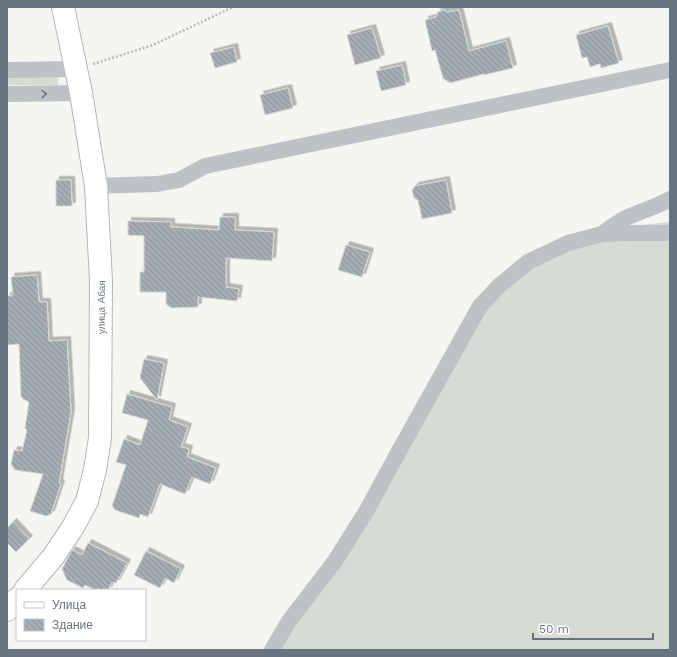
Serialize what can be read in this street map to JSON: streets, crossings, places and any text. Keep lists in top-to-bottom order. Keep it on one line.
{"streets":{"main road":["улица Абая"]},"legend":["Улица","Здание"],"scale_bar":"50 m"}
